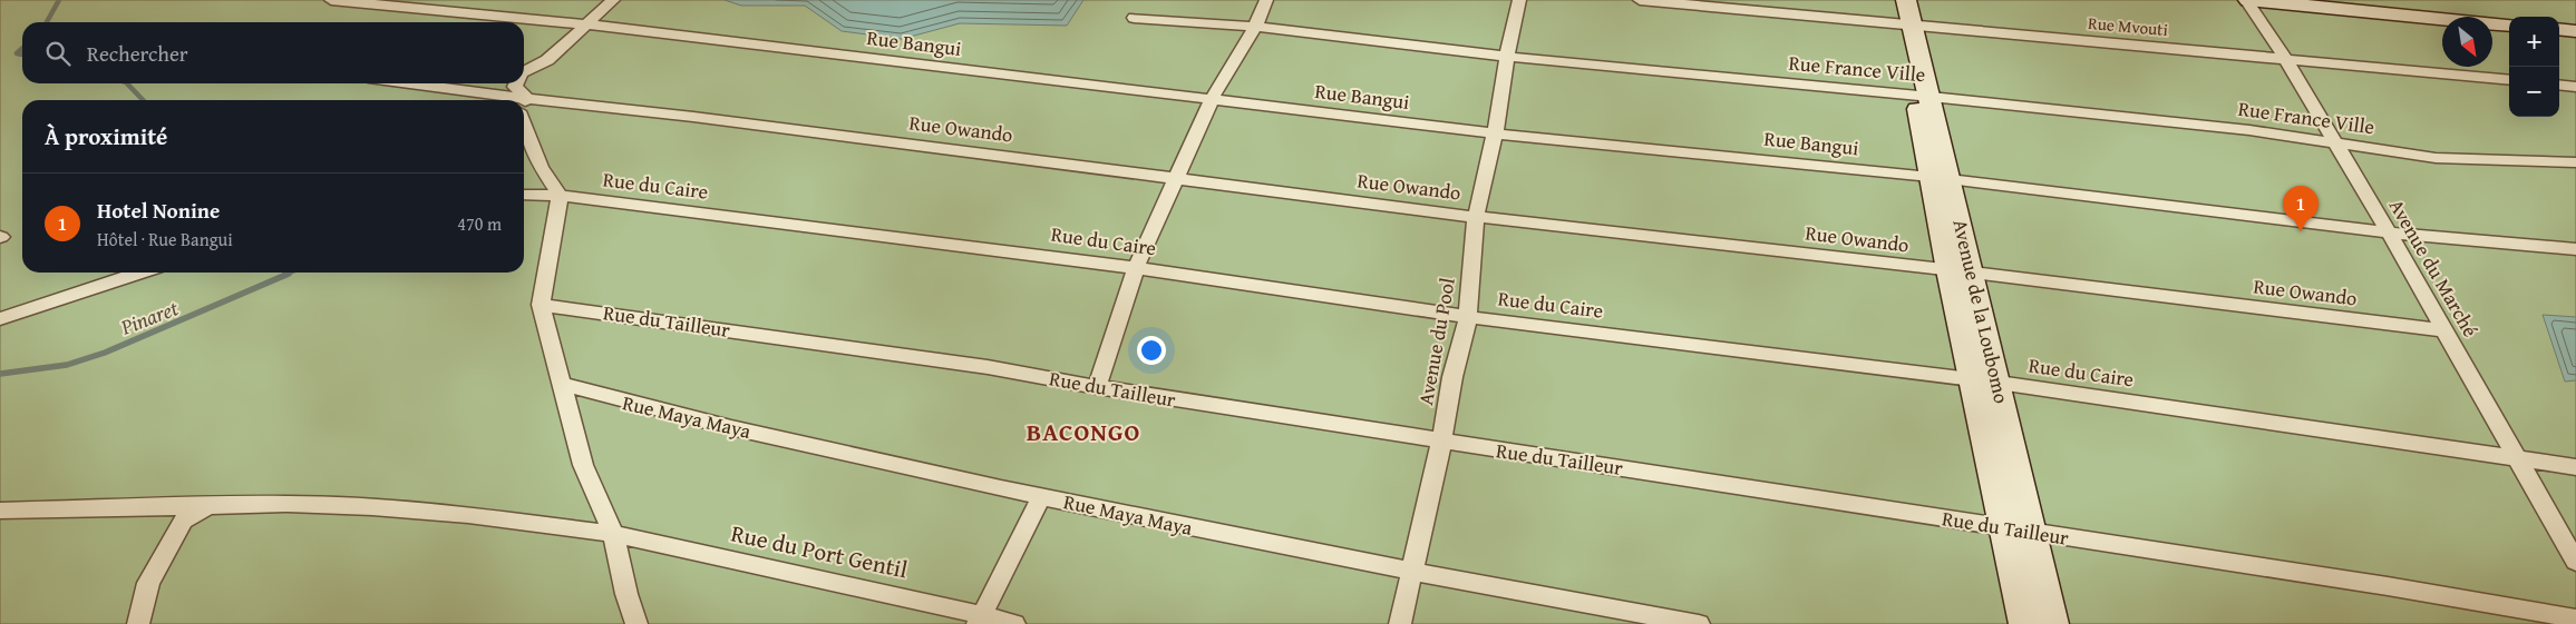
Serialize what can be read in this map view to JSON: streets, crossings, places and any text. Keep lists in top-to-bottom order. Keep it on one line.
{"streets":{"street":["Rue Mvouti","Rue Bangui","Rue France Ville","Rue Owando","Rue du Caire","Avenue du Marché","Avenue de la Loubomo","Rue du Tailleur","Avenue du Pool","Rue Maya Maya","Rue du Port Gentil"]},"crossings":[["Rue Mvouti","Avenue du Marché"],["Rue Mvouti","Avenue de la Loubomo"],["Rue Bangui","Avenue du Marché"],["Rue Bangui","Avenue de la Loubomo"],["Rue Bangui","Avenue du Pool"],["Rue France Ville","Avenue du Marché"],["Rue France Ville","Avenue de la Loubomo"],["Rue France Ville","Avenue du Pool"],["Rue Owando","Avenue du Marché"],["Rue Owando","Avenue de la Loubomo"],["Rue Owando","Avenue du Pool"],["Rue du Caire","Avenue du Marché"],["Rue du Caire","Avenue de la Loubomo"],["Rue du Caire","Avenue du Pool"],["Avenue de la Loubomo","Rue du Tailleur"],["Rue du Tailleur","Avenue du Pool"],["Avenue du Pool","Rue Maya Maya"]],"districts":["BACONGO"],"water":["Pinaret"],"north":"bottom right","page":{"map_buttons":["+","−"],"search":"Rechercher","heading":"À proximité","list":[{"mark":"1","name":"Hotel Nonine","note":"Hôtel · Rue Bangui","value":"470 m"}],"pins":"1"}}
